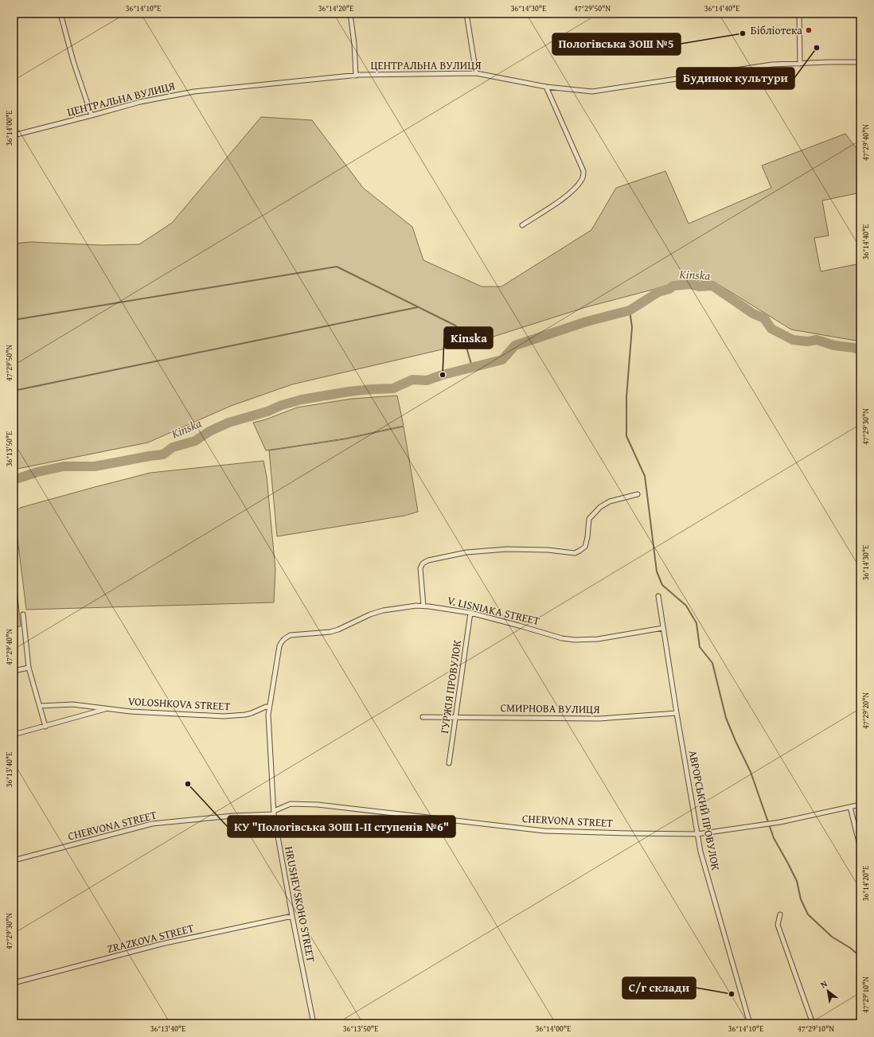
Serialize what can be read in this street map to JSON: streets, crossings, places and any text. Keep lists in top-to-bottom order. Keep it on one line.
{"streets":{"street":["ЦЕНТРАЛЬНА ВУЛИЦЯ","V. LISNIAKA STREET","ГУРЖІЯ ПРОВУЛОК","VOLOSHKOVA STREET","СМИРНОВА ВУЛИЦЯ","АВРОРСЬКИЙ ПРОВУЛОК","CHERVONA STREET","HRUSHEVSKOHO STREET","ZRAZKOVA STREET"]},"crossings":[["V. LISNIAKA STREET","ГУРЖІЯ ПРОВУЛОК"],["V. LISNIAKA STREET","АВРОРСЬКИЙ ПРОВУЛОК"],["V. LISNIAKA STREET","HRUSHEVSKOHO STREET"],["ГУРЖІЯ ПРОВУЛОК","СМИРНОВА ВУЛИЦЯ"],["VOLOSHKOVA STREET","HRUSHEVSKOHO STREET"],["СМИРНОВА ВУЛИЦЯ","АВРОРСЬКИЙ ПРОВУЛОК"],["АВРОРСЬКИЙ ПРОВУЛОК","CHERVONA STREET"],["CHERVONA STREET","HRUSHEVSKOHO STREET"],["HRUSHEVSKOHO STREET","ZRAZKOVA STREET"]],"water":["Kinska"],"places":["Бібліотека","Пологівська ЗОШ №5","Будинок культури","Kinska","КУ \"Пологівська ЗОШ І-ІІ ступенів №6\"","С/г склади"],"north":"top left","coordinates":["36°14'10\"E","36°14'20\"E","36°14'30\"E","47°29'50\"N","36°14'40\"E","36°14'00\"E","47°29'40\"N","47°29'30\"N","36°13'50\"E","47°29'20\"N","36°13'40\"E","47°29'10\"N"]}
